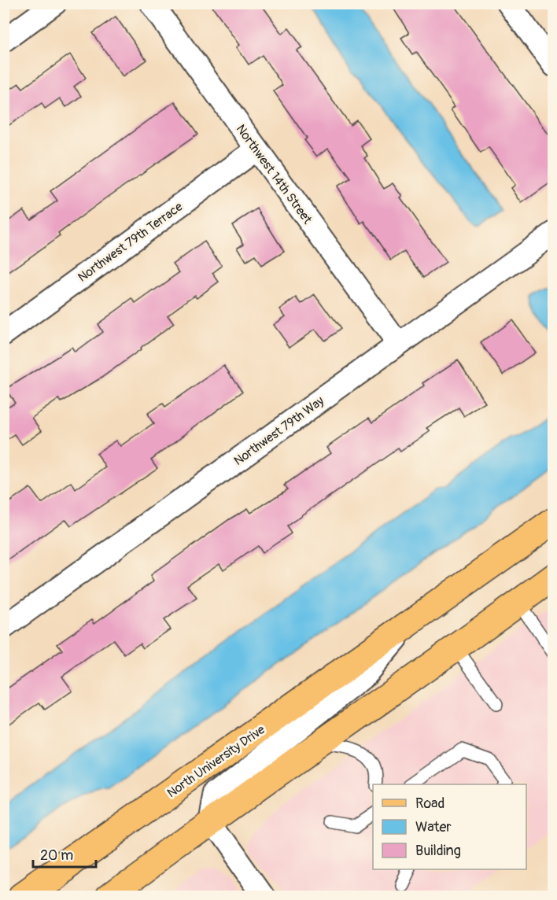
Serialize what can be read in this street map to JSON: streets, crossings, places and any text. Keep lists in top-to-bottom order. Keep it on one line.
{"streets":{"main road":["North University Drive"],"street":["Northwest 14th Street","Northwest 79th Terrace","Northwest 79th Way"]},"crossings":[["Northwest 14th Street","Northwest 79th Terrace"],["Northwest 14th Street","Northwest 79th Way"]],"legend":["Road","Water","Building"],"scale_bar":"20 m"}
